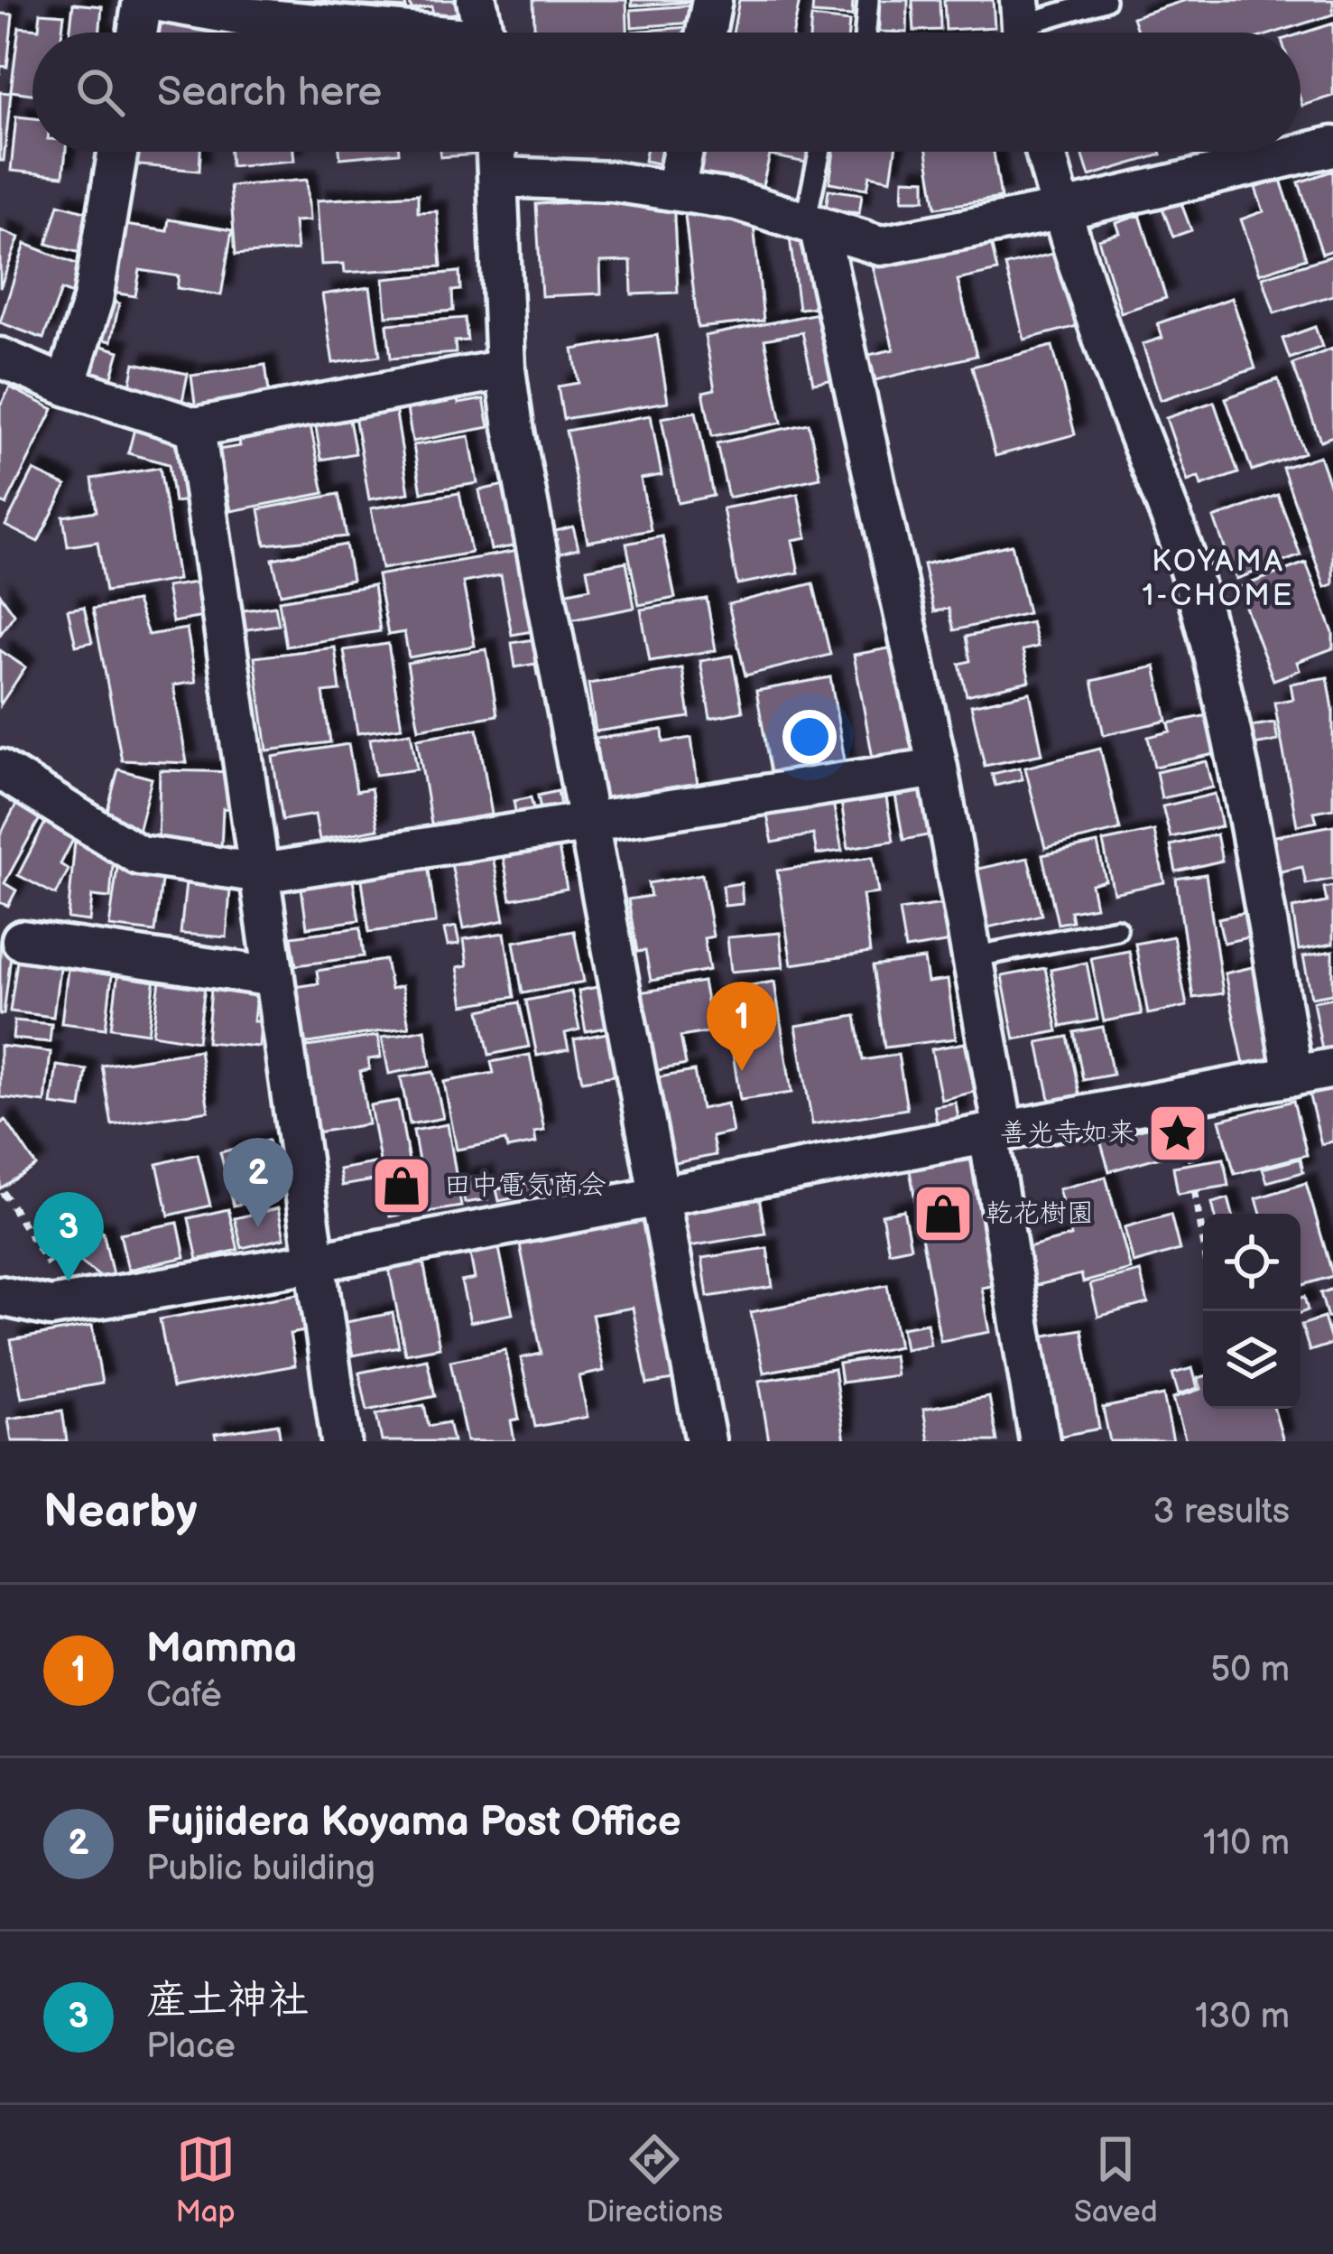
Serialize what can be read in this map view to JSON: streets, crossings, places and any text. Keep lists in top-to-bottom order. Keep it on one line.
{"districts":["KOYAMA 1-CHOME"],"places":{"place":["善光寺如来"],"shop":["田中電気商会","乾花樹園"]},"page":{"search":"Search here","pins":["1","2","3"],"heading":["Nearby","3 results"],"list":[{"mark":"1","name":"Mamma","note":"Café","value":"50 m"},{"mark":"2","name":"Fujiidera Koyama Post Office","note":"Public building","value":"110 m"},{"mark":"3","name":"産土神社","note":"Place","value":"130 m"}],"nav":["Map","Directions","Saved"]}}
